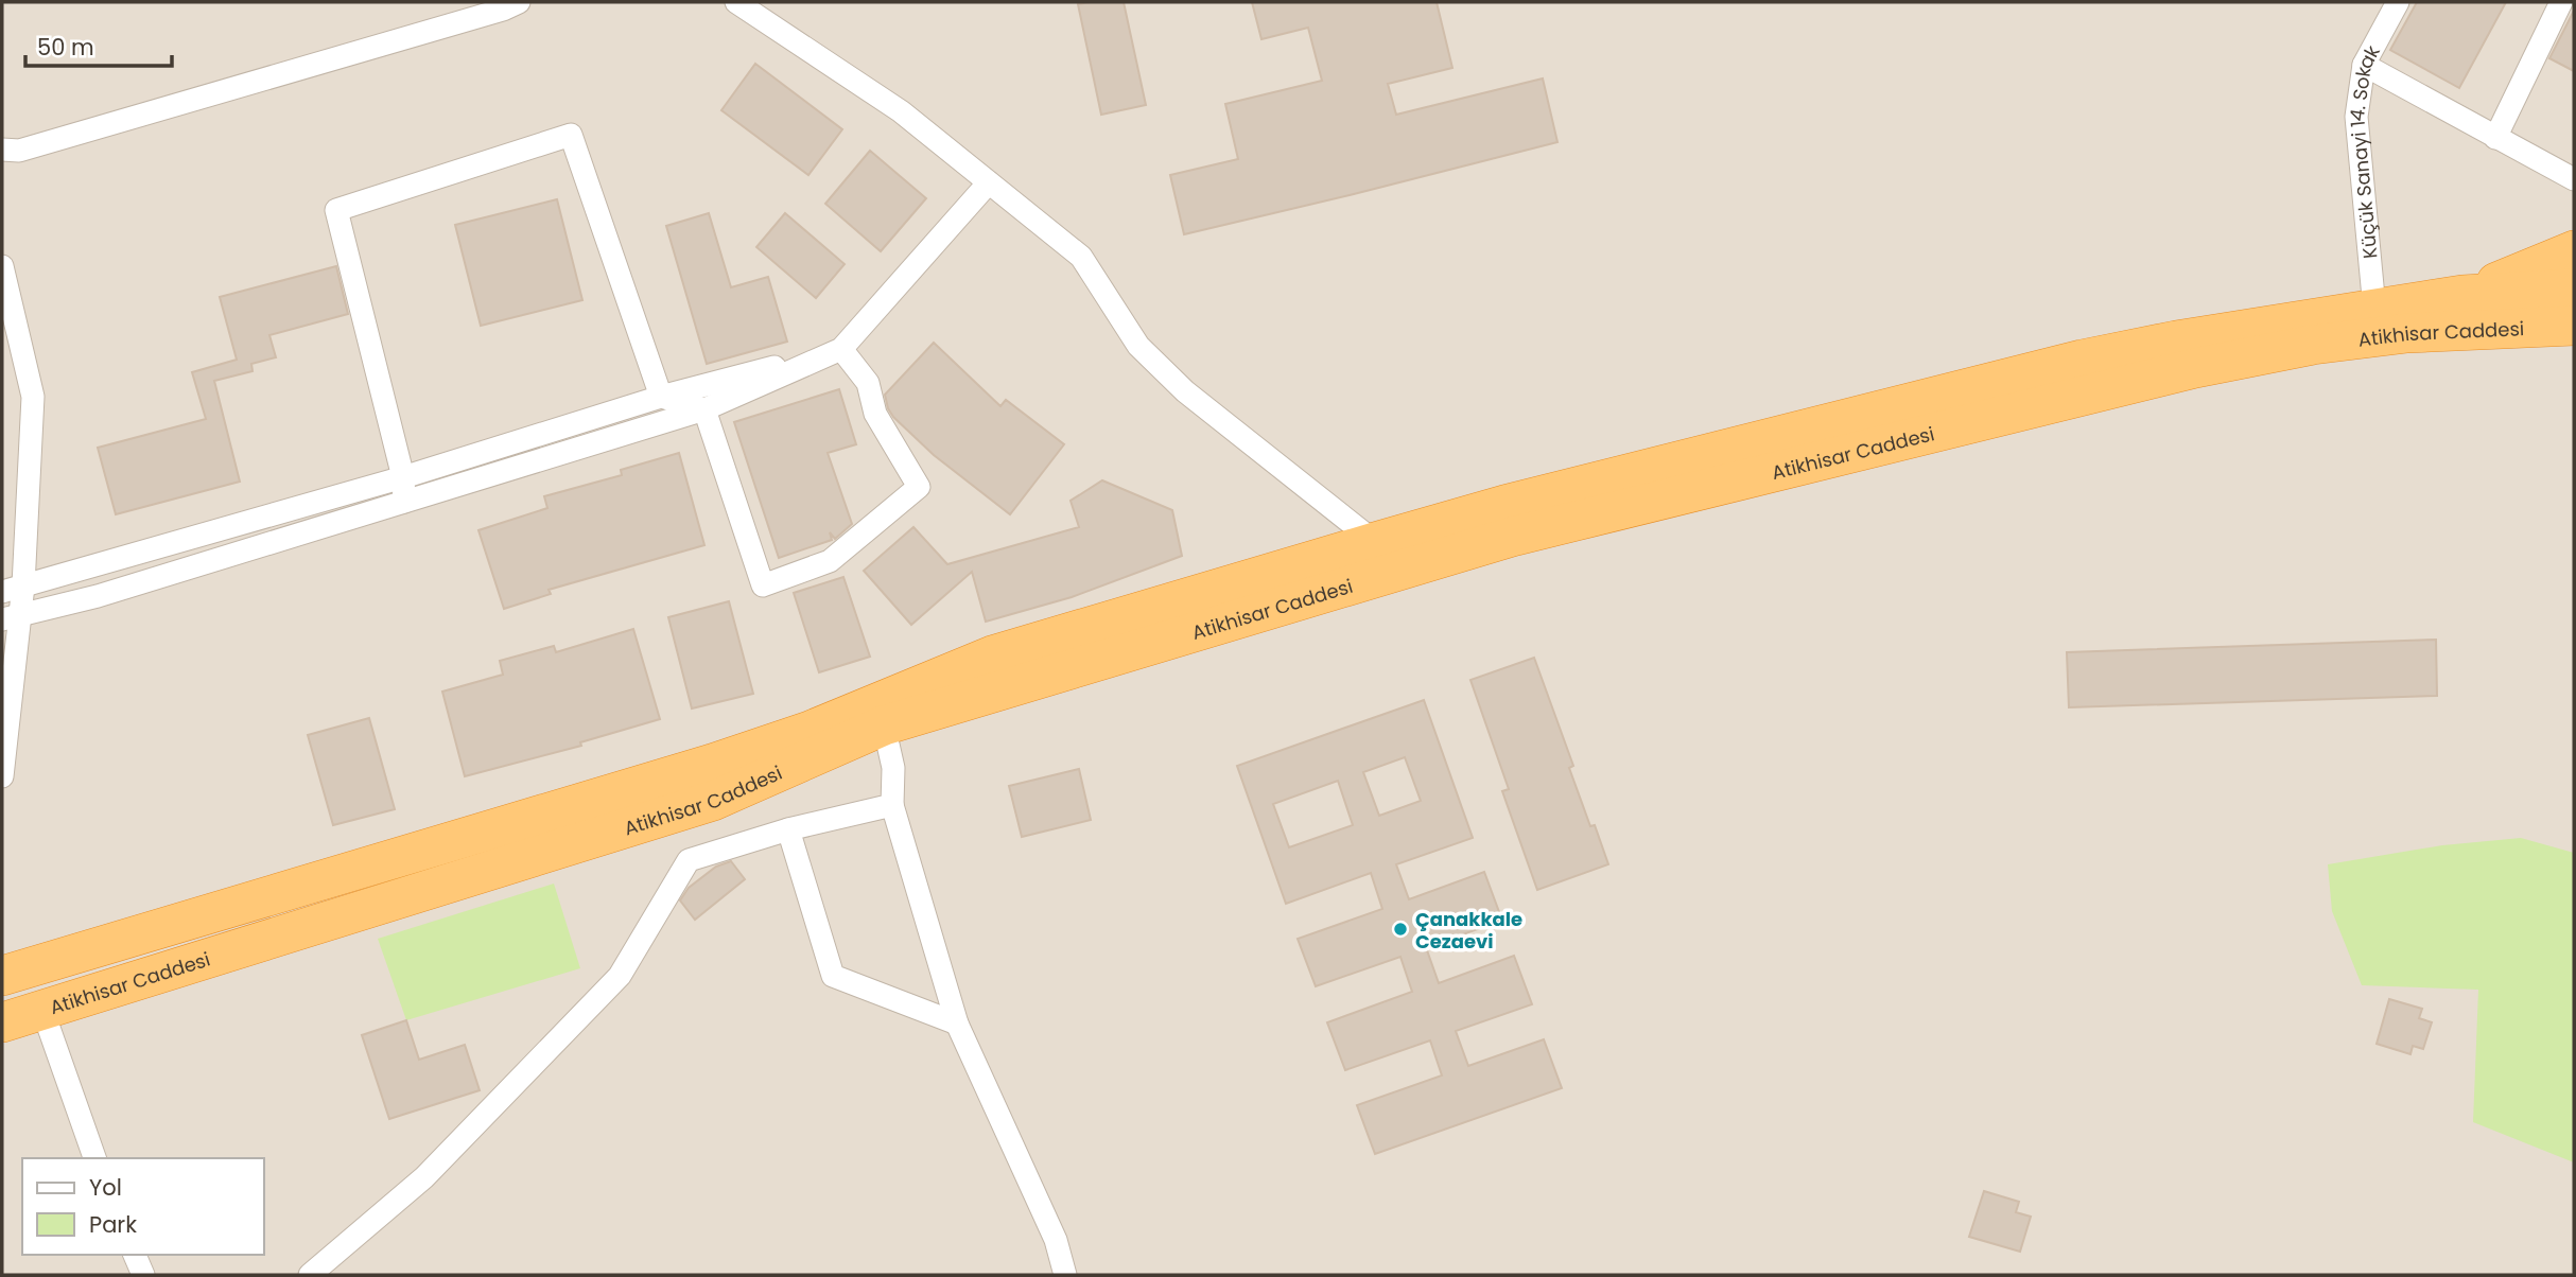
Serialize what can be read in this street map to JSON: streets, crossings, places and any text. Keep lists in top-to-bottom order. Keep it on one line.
{"streets":{"highway":["Atikhisar Caddesi"],"street":["Küçük Sanayi 14. Sokak"]},"crossings":[["Küçük Sanayi 14. Sokak","Atikhisar Caddesi"]],"places":["Çanakkale Cezaevi"],"legend":["Yol","Park"],"scale_bar":"50 m"}
